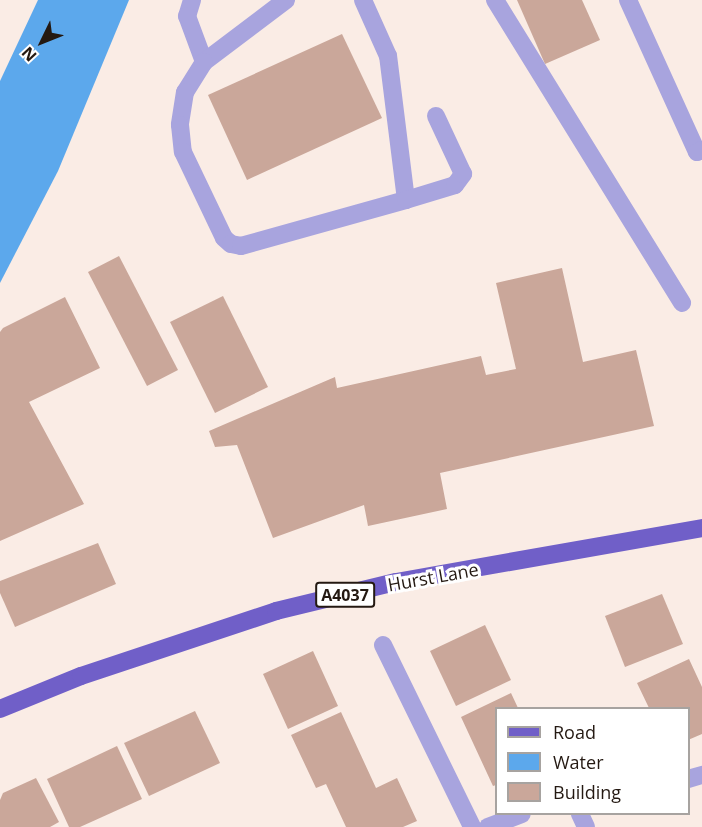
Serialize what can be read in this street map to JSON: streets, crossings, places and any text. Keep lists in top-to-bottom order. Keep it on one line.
{"streets":{"main road":["Hurst Lane","A4037"]},"legend":["Road","Water","Building"],"north":"bottom left"}
